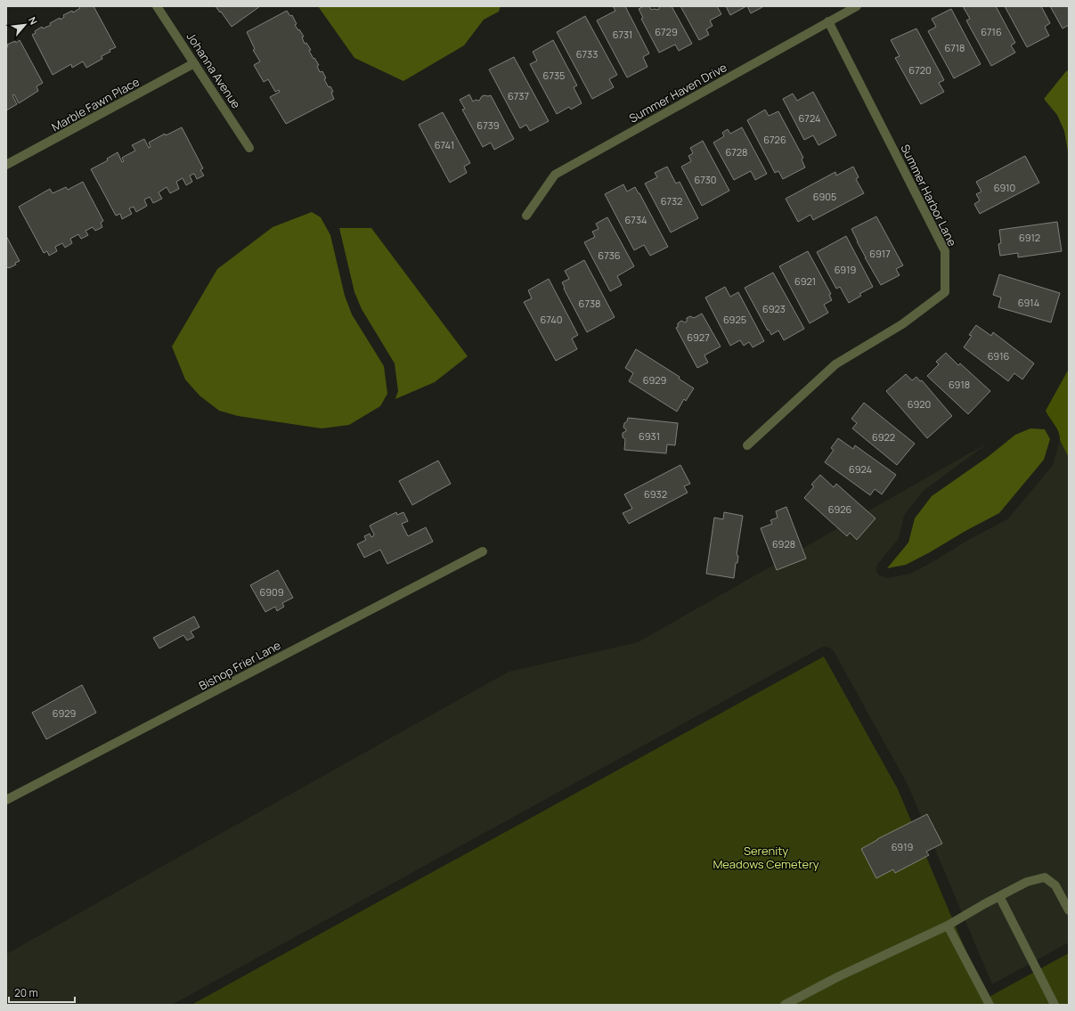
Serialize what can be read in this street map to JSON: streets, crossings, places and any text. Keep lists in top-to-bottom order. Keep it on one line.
{"streets":{"street":["Johanna Avenue","Summer Haven Drive","Marble Fawn Place","Summer Harbor Lane","Bishop Frier Lane"]},"crossings":[["Johanna Avenue","Marble Fawn Place"],["Summer Haven Drive","Summer Harbor Lane"]],"parks":["Serenity Meadows Cemetery"],"house_numbers":["6729","6716","6731","6718","6733","6720","6735","6737","6724","6739","6726","6741","6728","6730","6910","6905","6732","6734","6912","6917","6736","6919","6921","6914","6738","6923","6740","6925","6927","6916","6929","6918","6920","6931","6922","6924","6932","6926","6928","6909","6929","6919"],"scale_bar":"20 m","north":"top right"}
